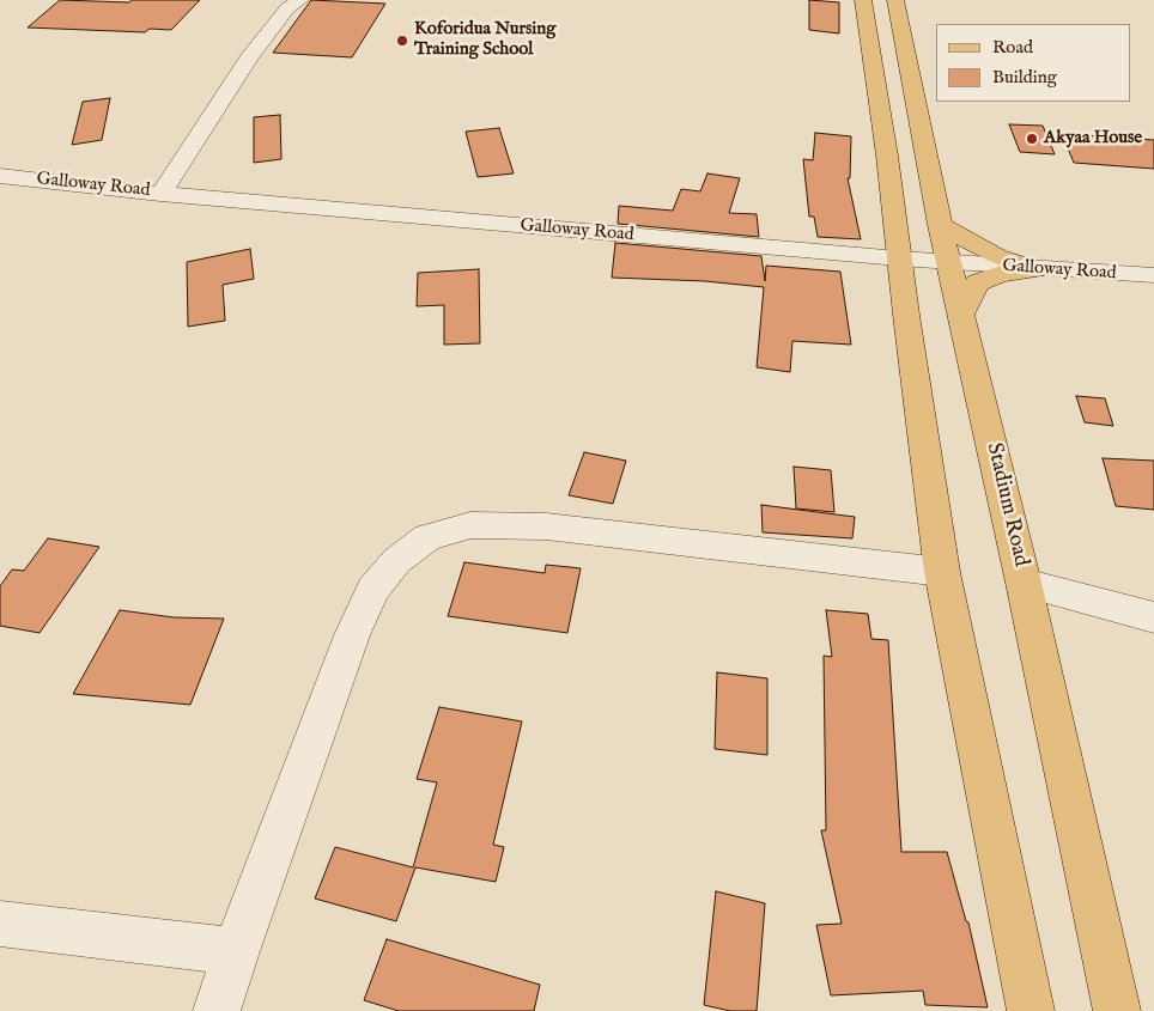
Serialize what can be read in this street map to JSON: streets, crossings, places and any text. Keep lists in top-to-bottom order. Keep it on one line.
{"streets":{"main road":["Stadium Road"],"street":["Galloway Road"]},"crossings":[["Galloway Road","Stadium Road"]],"places":["Koforidua Nursing Training School","Akyaa House"],"legend":["Road","Building"]}
